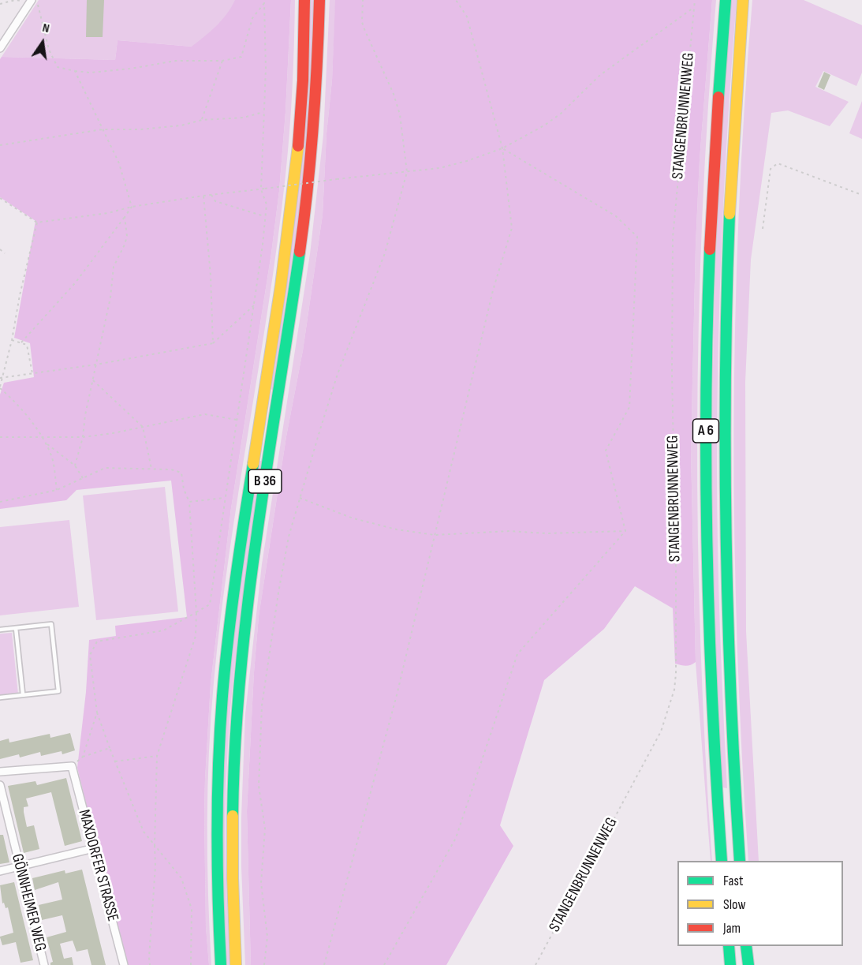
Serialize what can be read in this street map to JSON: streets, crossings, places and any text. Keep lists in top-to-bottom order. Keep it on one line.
{"streets":{"highway":["A 6","B 36"],"street":["MAXDORFER STRASSE","GÖNNHEIMER WEG"],"path":["STANGENBRUNNENWEG"]},"legend":["Fast","Slow","Jam"],"north":"top"}
